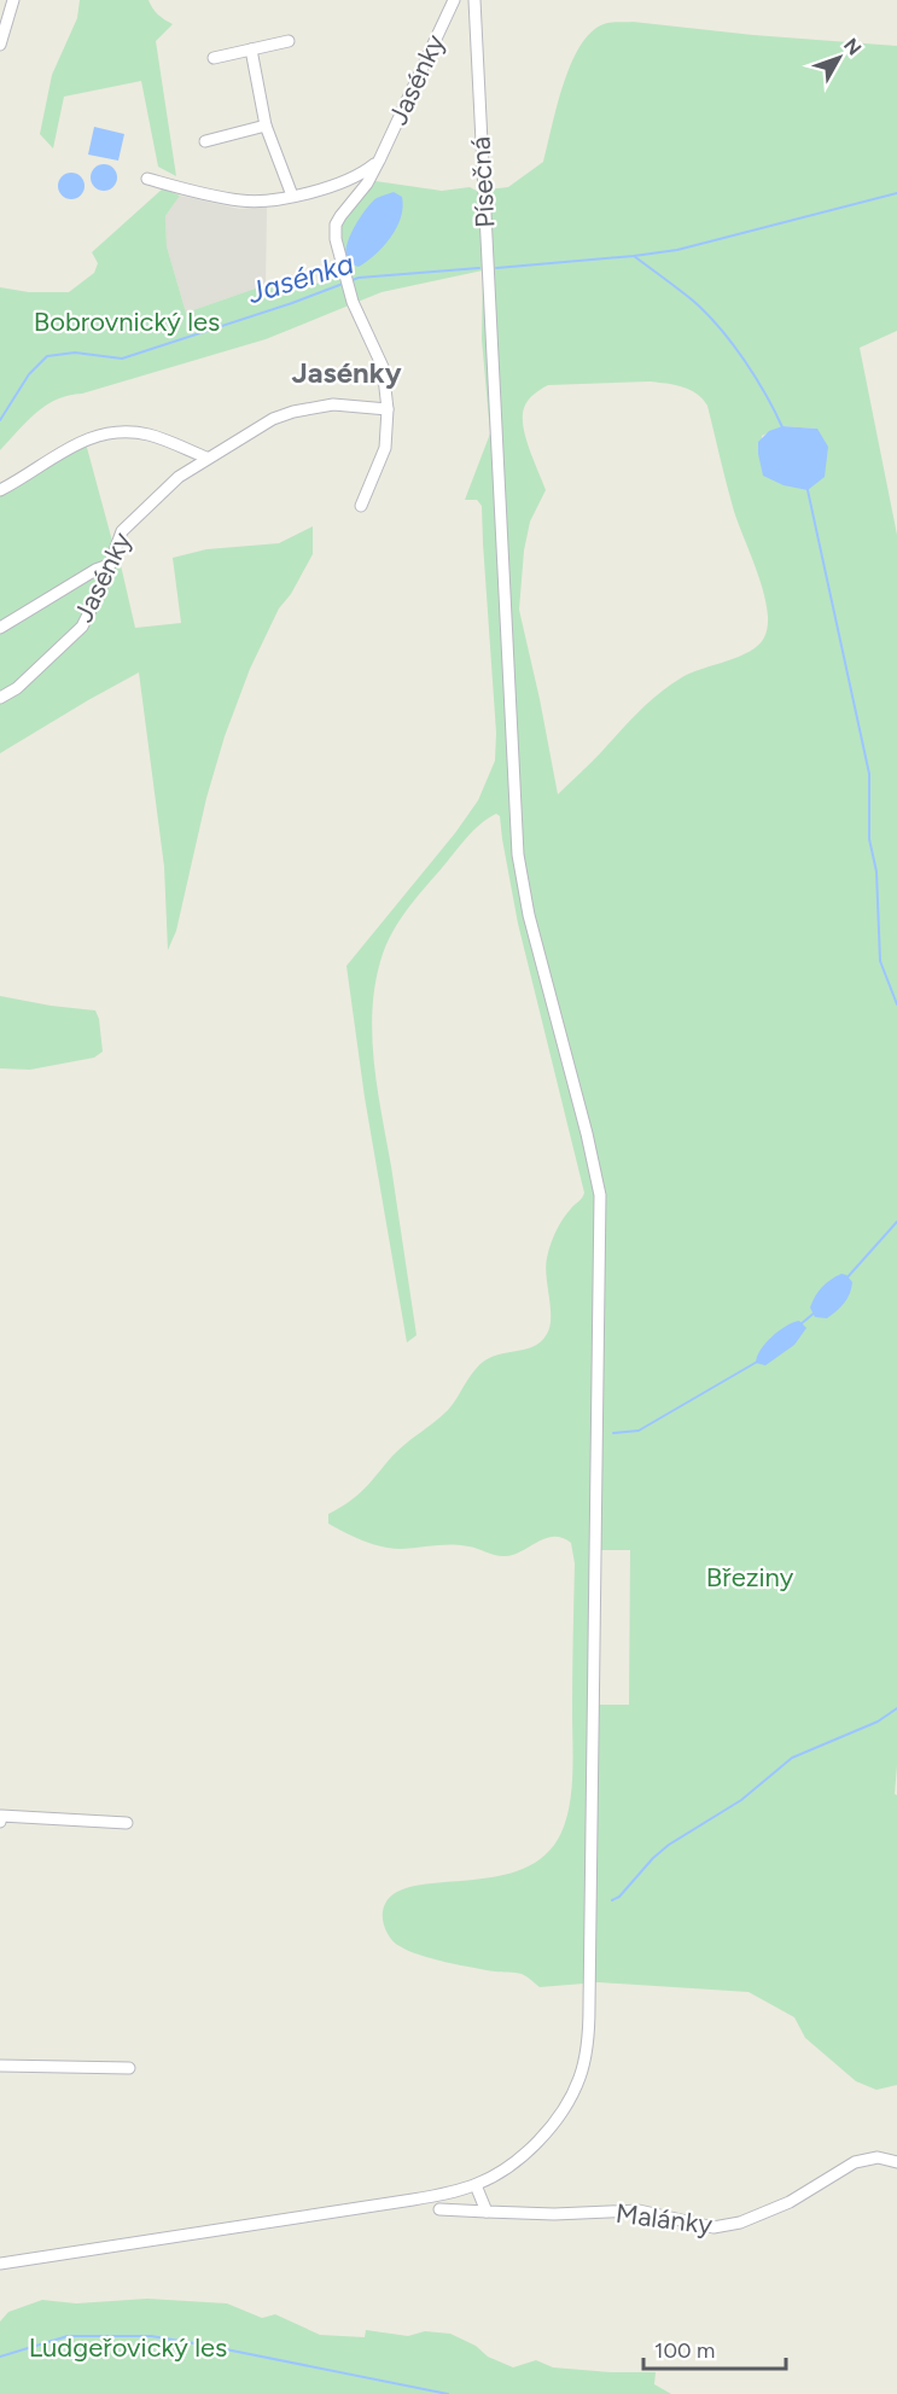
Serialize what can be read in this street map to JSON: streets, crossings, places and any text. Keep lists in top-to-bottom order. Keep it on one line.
{"streets":{"street":["Jasénky","Písečná","Malánky"]},"districts":["Jasénky"],"water":["Jasénka"],"parks":["Bobrovnický les","Březiny","Ludgeřovický les"],"scale_bar":"100 m","north":"top right"}
